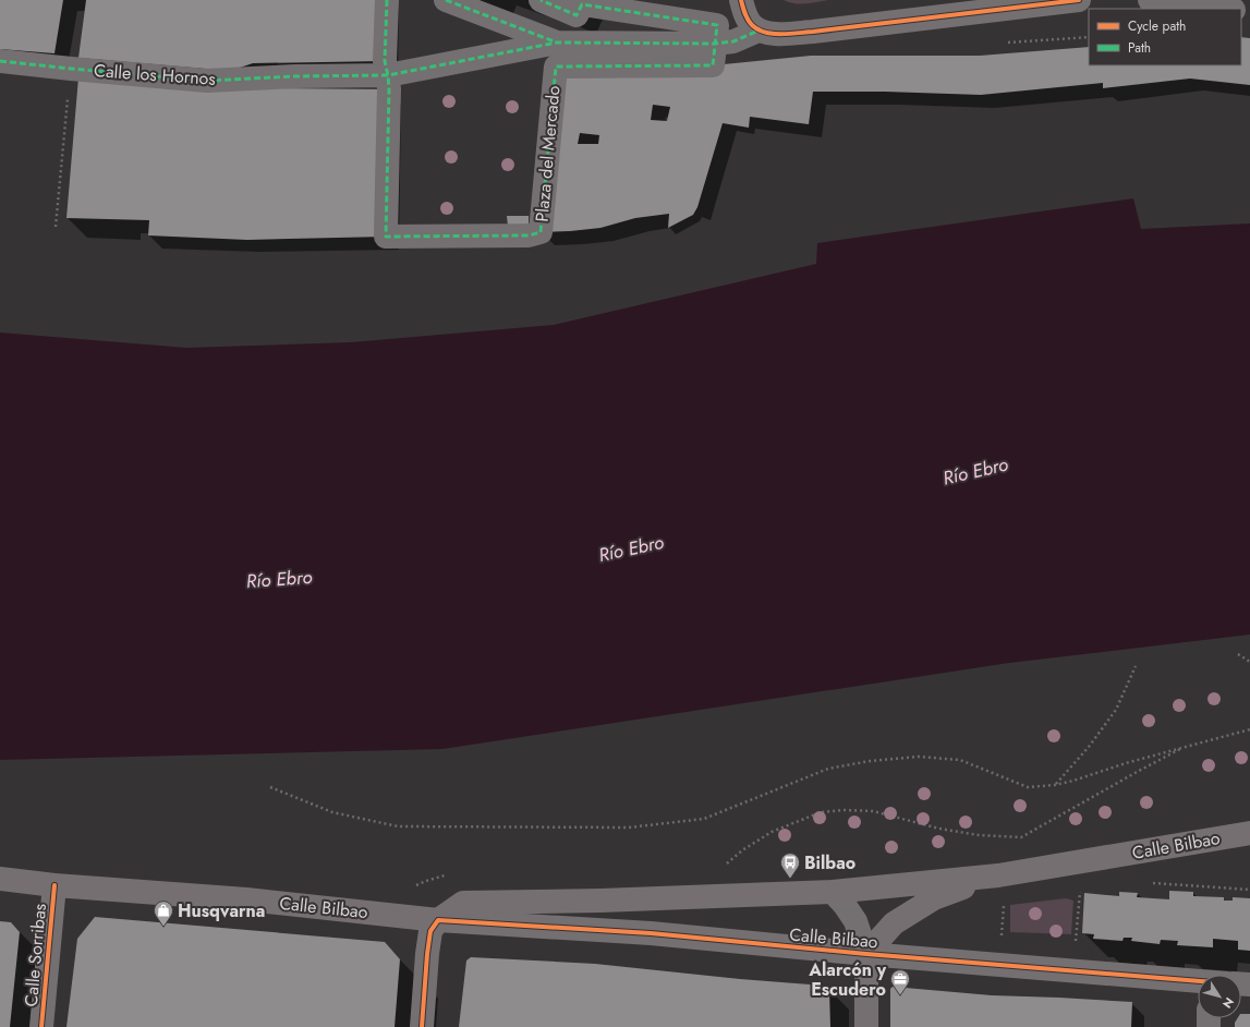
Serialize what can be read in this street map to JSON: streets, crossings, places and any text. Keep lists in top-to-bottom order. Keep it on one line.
{"streets":{"main road":["Calle Bilbao"],"street":["Calle los Hornos","Plaza del Mercado","Calle Sorribas"]},"crossings":[["Calle los Hornos","Plaza del Mercado"],["Calle Bilbao","Calle Sorribas"]],"water":["Río Ebro"],"places":{"bus stop":["Bilbao"],"shop":["Husqvarna"],"office":["Alarcón y Escudero"]},"legend":["Cycle path","Path"],"north":"bottom right"}
